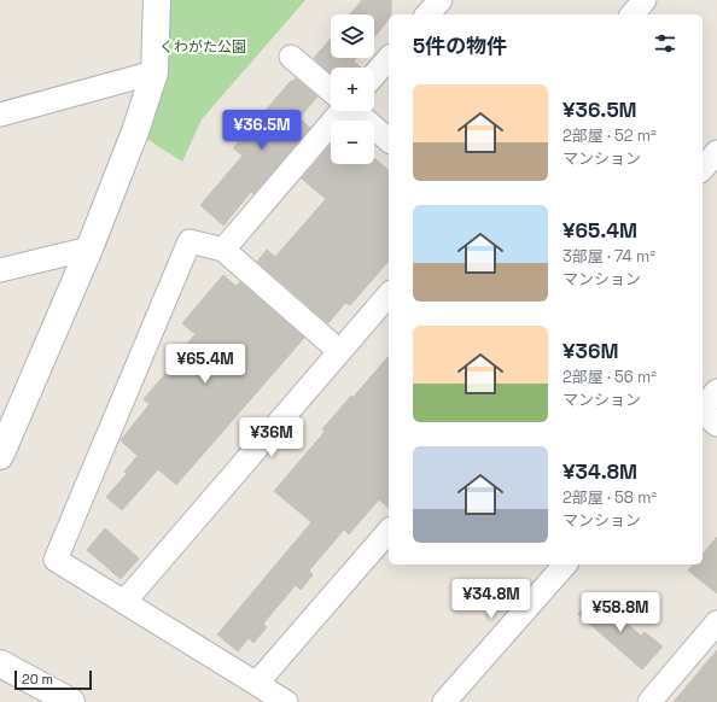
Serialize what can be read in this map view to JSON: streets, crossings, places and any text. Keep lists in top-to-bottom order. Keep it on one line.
{"parks":["くわがた公園"],"scale_bar":"20 m","page":{"map_buttons":["+","−"],"heading":"5件の物件","list":[{"name":"¥36.5M","note":"2部屋 · 52 m² · マンション"},{"name":"¥65.4M","note":"3部屋 · 74 m² · マンション"},{"name":"¥36M","note":"2部屋 · 56 m² · マンション"},{"name":"¥34.8M","note":"2部屋 · 58 m² · マンション"}],"price":["¥36.5M","¥65.4M","¥36M","¥34.8M","¥58.8M"],"scale":"20 m"}}
